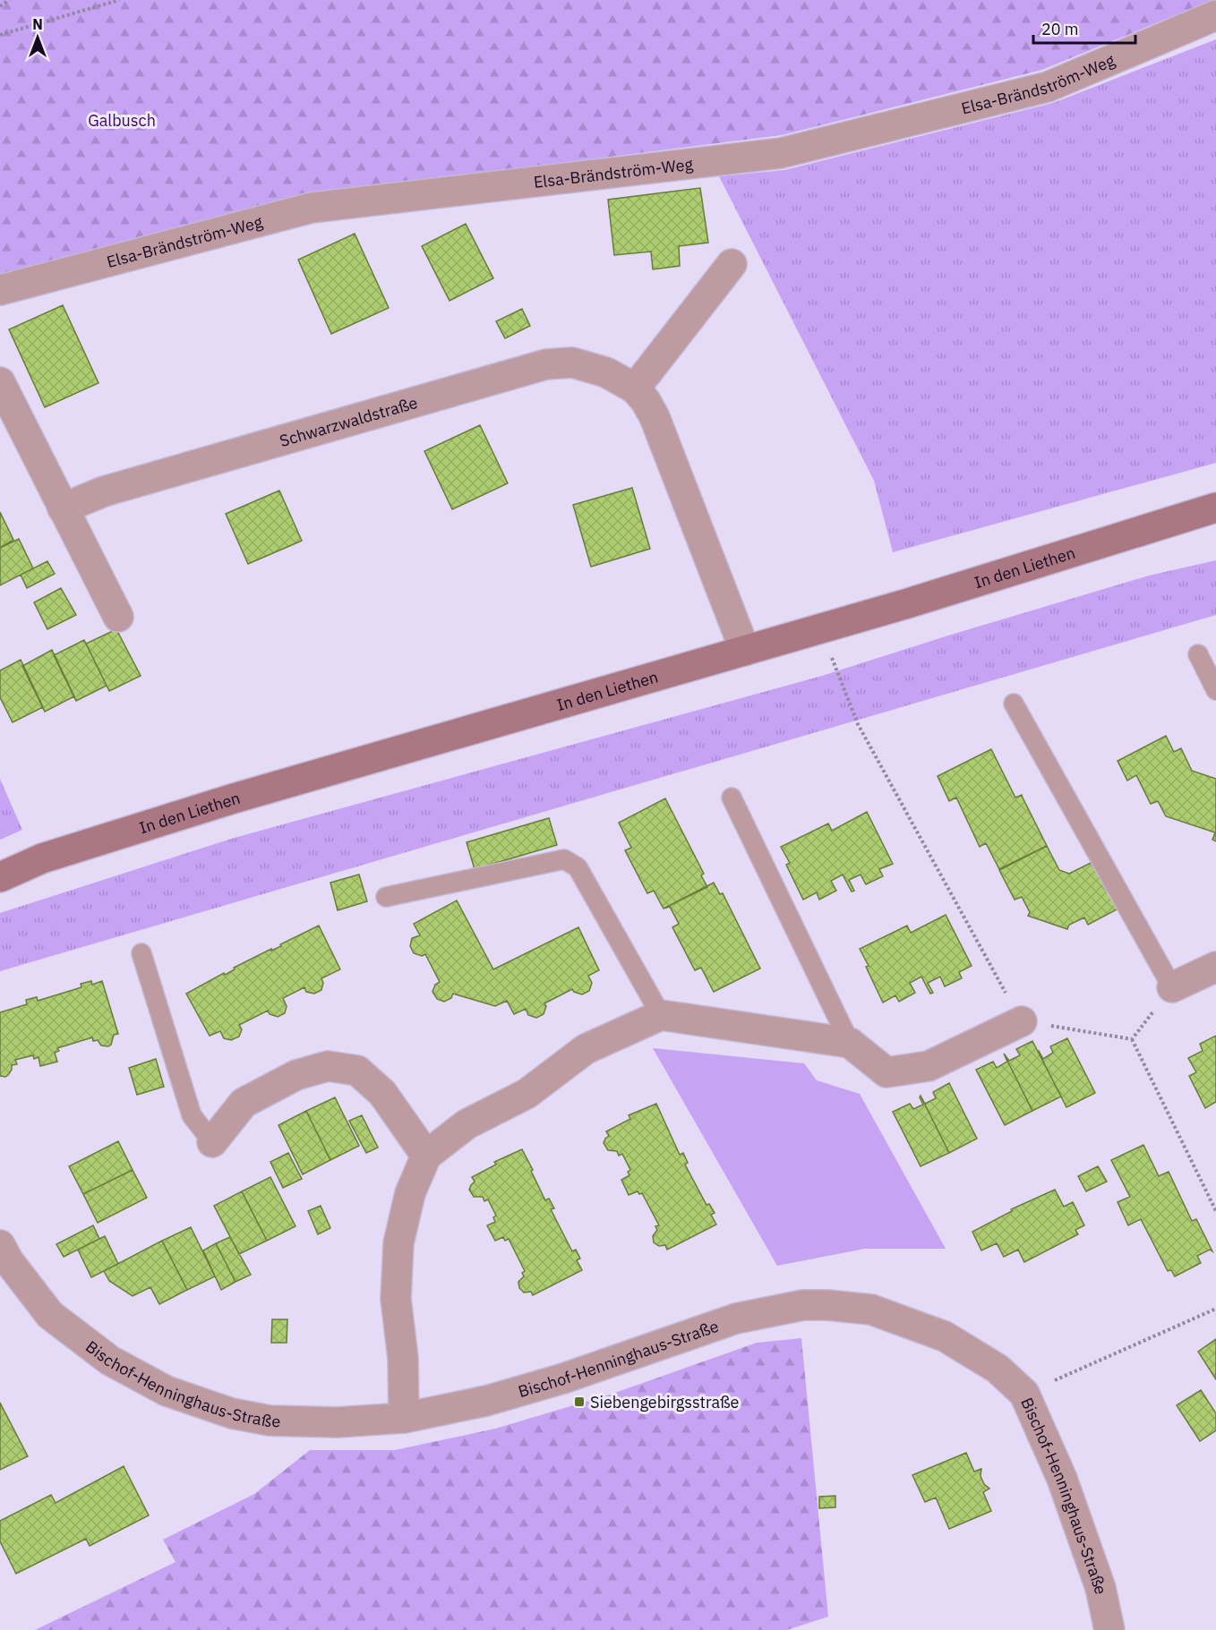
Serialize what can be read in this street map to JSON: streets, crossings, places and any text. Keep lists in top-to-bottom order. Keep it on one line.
{"streets":{"street":["Elsa-Brändström-Weg","Schwarzwaldstraße","In den Liethen","Bischof-Henninghaus-Straße"]},"crossings":[["Schwarzwaldstraße","In den Liethen"]],"parks":["Galbusch"],"places":{"transit":["Siebengebirgsstraße"]},"scale_bar":"20 m","north":"top"}
